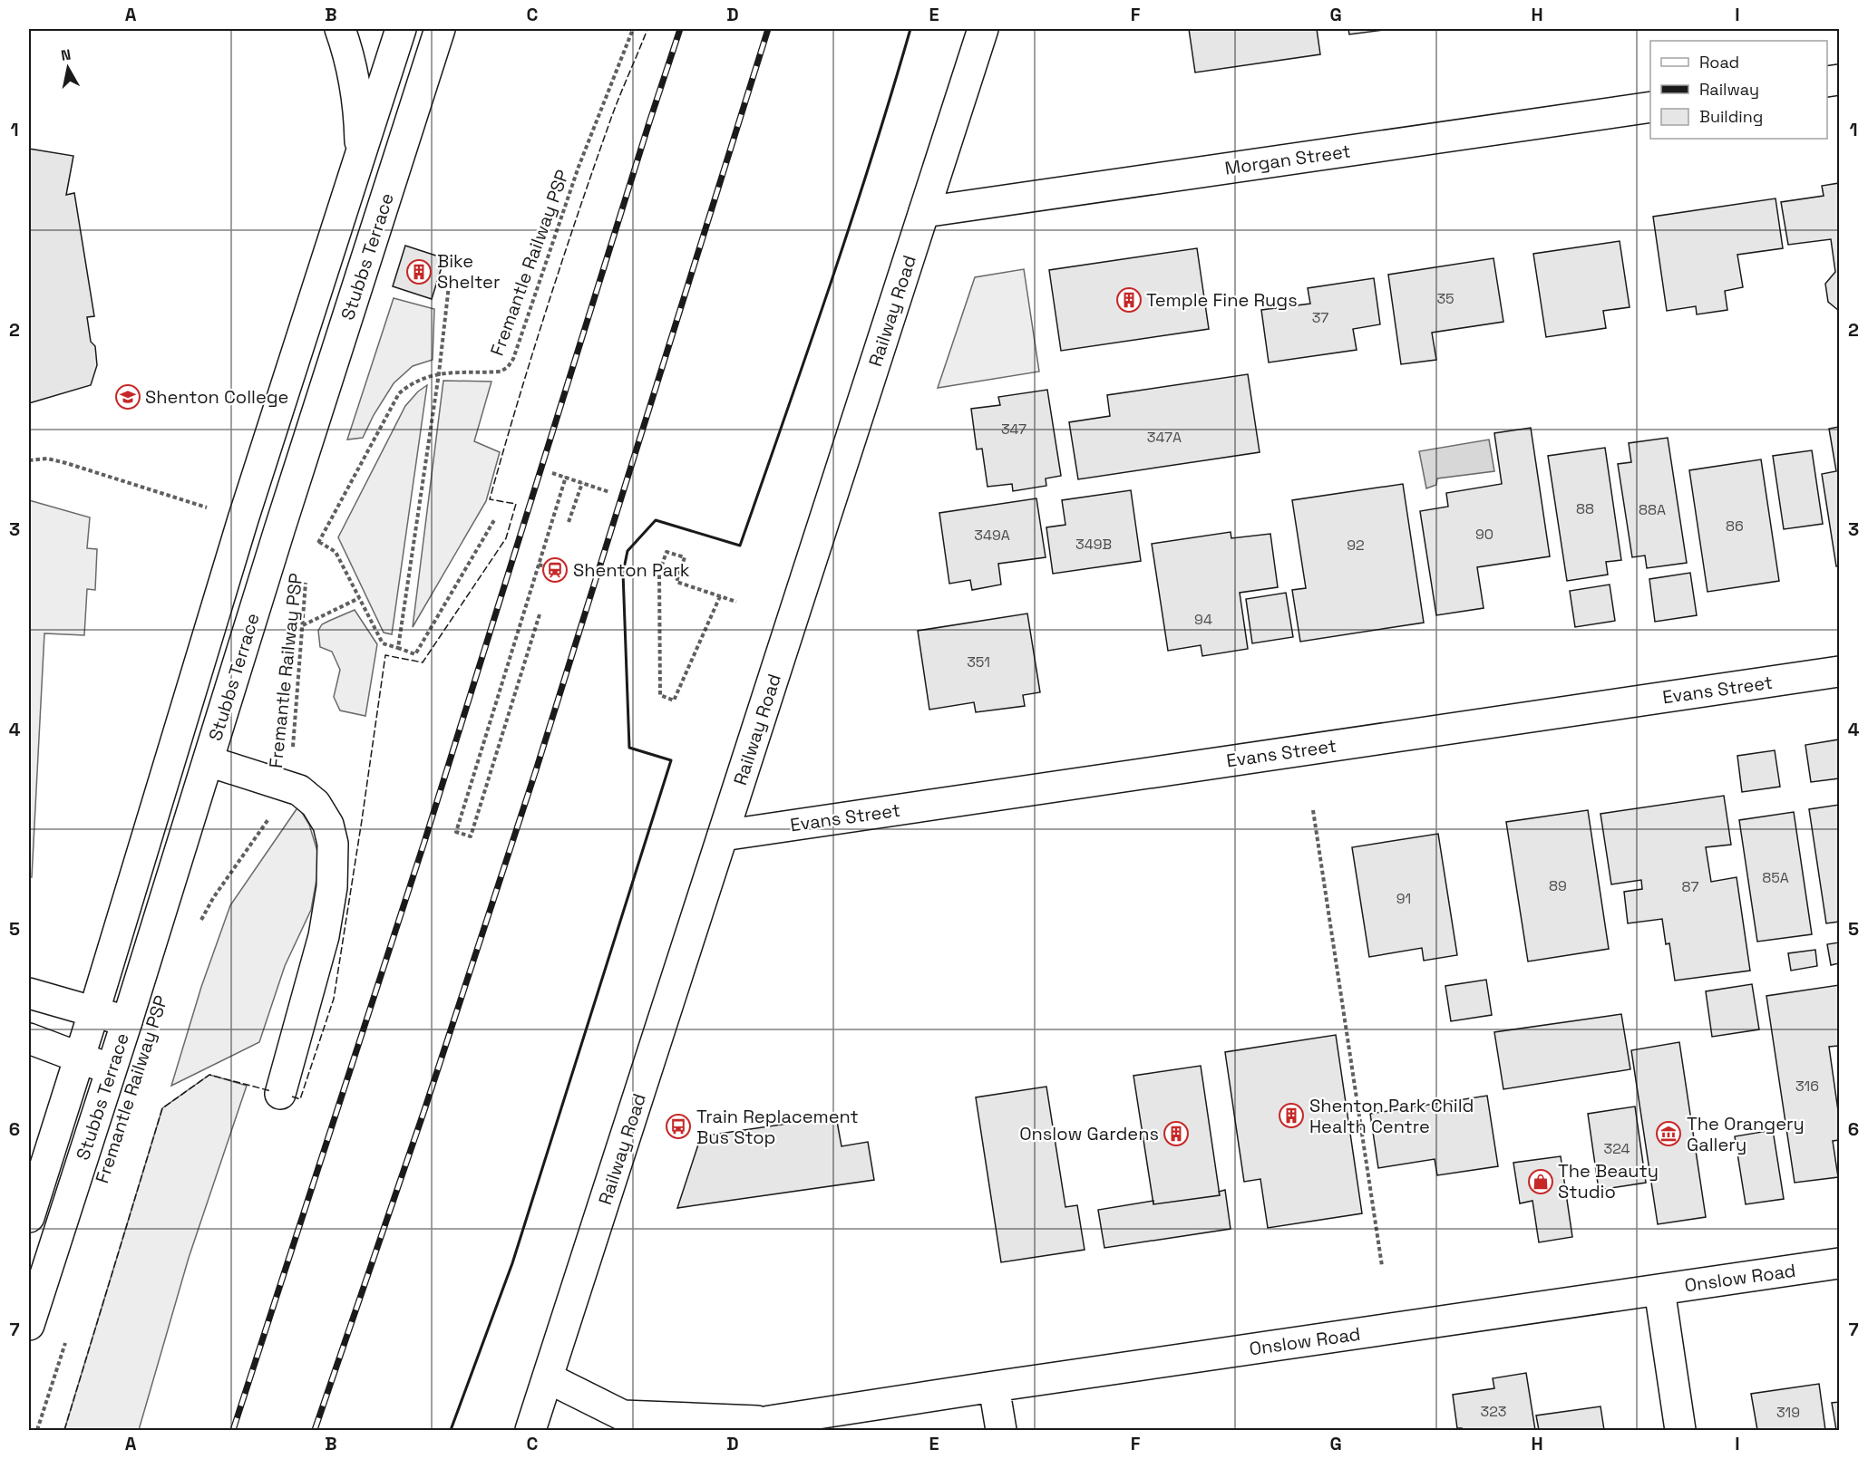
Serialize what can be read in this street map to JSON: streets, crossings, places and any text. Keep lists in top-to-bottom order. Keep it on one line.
{"streets":{"main road":["Morgan Street","Stubbs Terrace","Railway Road","Evans Street","Onslow Road"],"path":["Fremantle Railway PSP"]},"crossings":[["Morgan Street","Railway Road"],["Railway Road","Evans Street"],["Railway Road","Onslow Road"]],"places":{"building":["Bike Shelter","Temple Fine Rugs","Shenton Park Child Health Centre","Onslow Gardens"],"school or university":["Shenton College"],"station":["Shenton Park"],"bus stop":["Train Replacement Bus Stop"],"museum":["The Orangery Gallery"],"shop":["The Beauty Studio"]},"house_numbers":["35","37","347","347A","88","88A","86","90","349A","349B","92","94","351","85A","89","87","91","316","324","323","319"],"legend":["Road","Railway","Building"],"north":"top","grid":{"columns":["A","B","C","D","E","F","G","H","I"],"rows":["1","2","3","4","5","6","7"]}}
